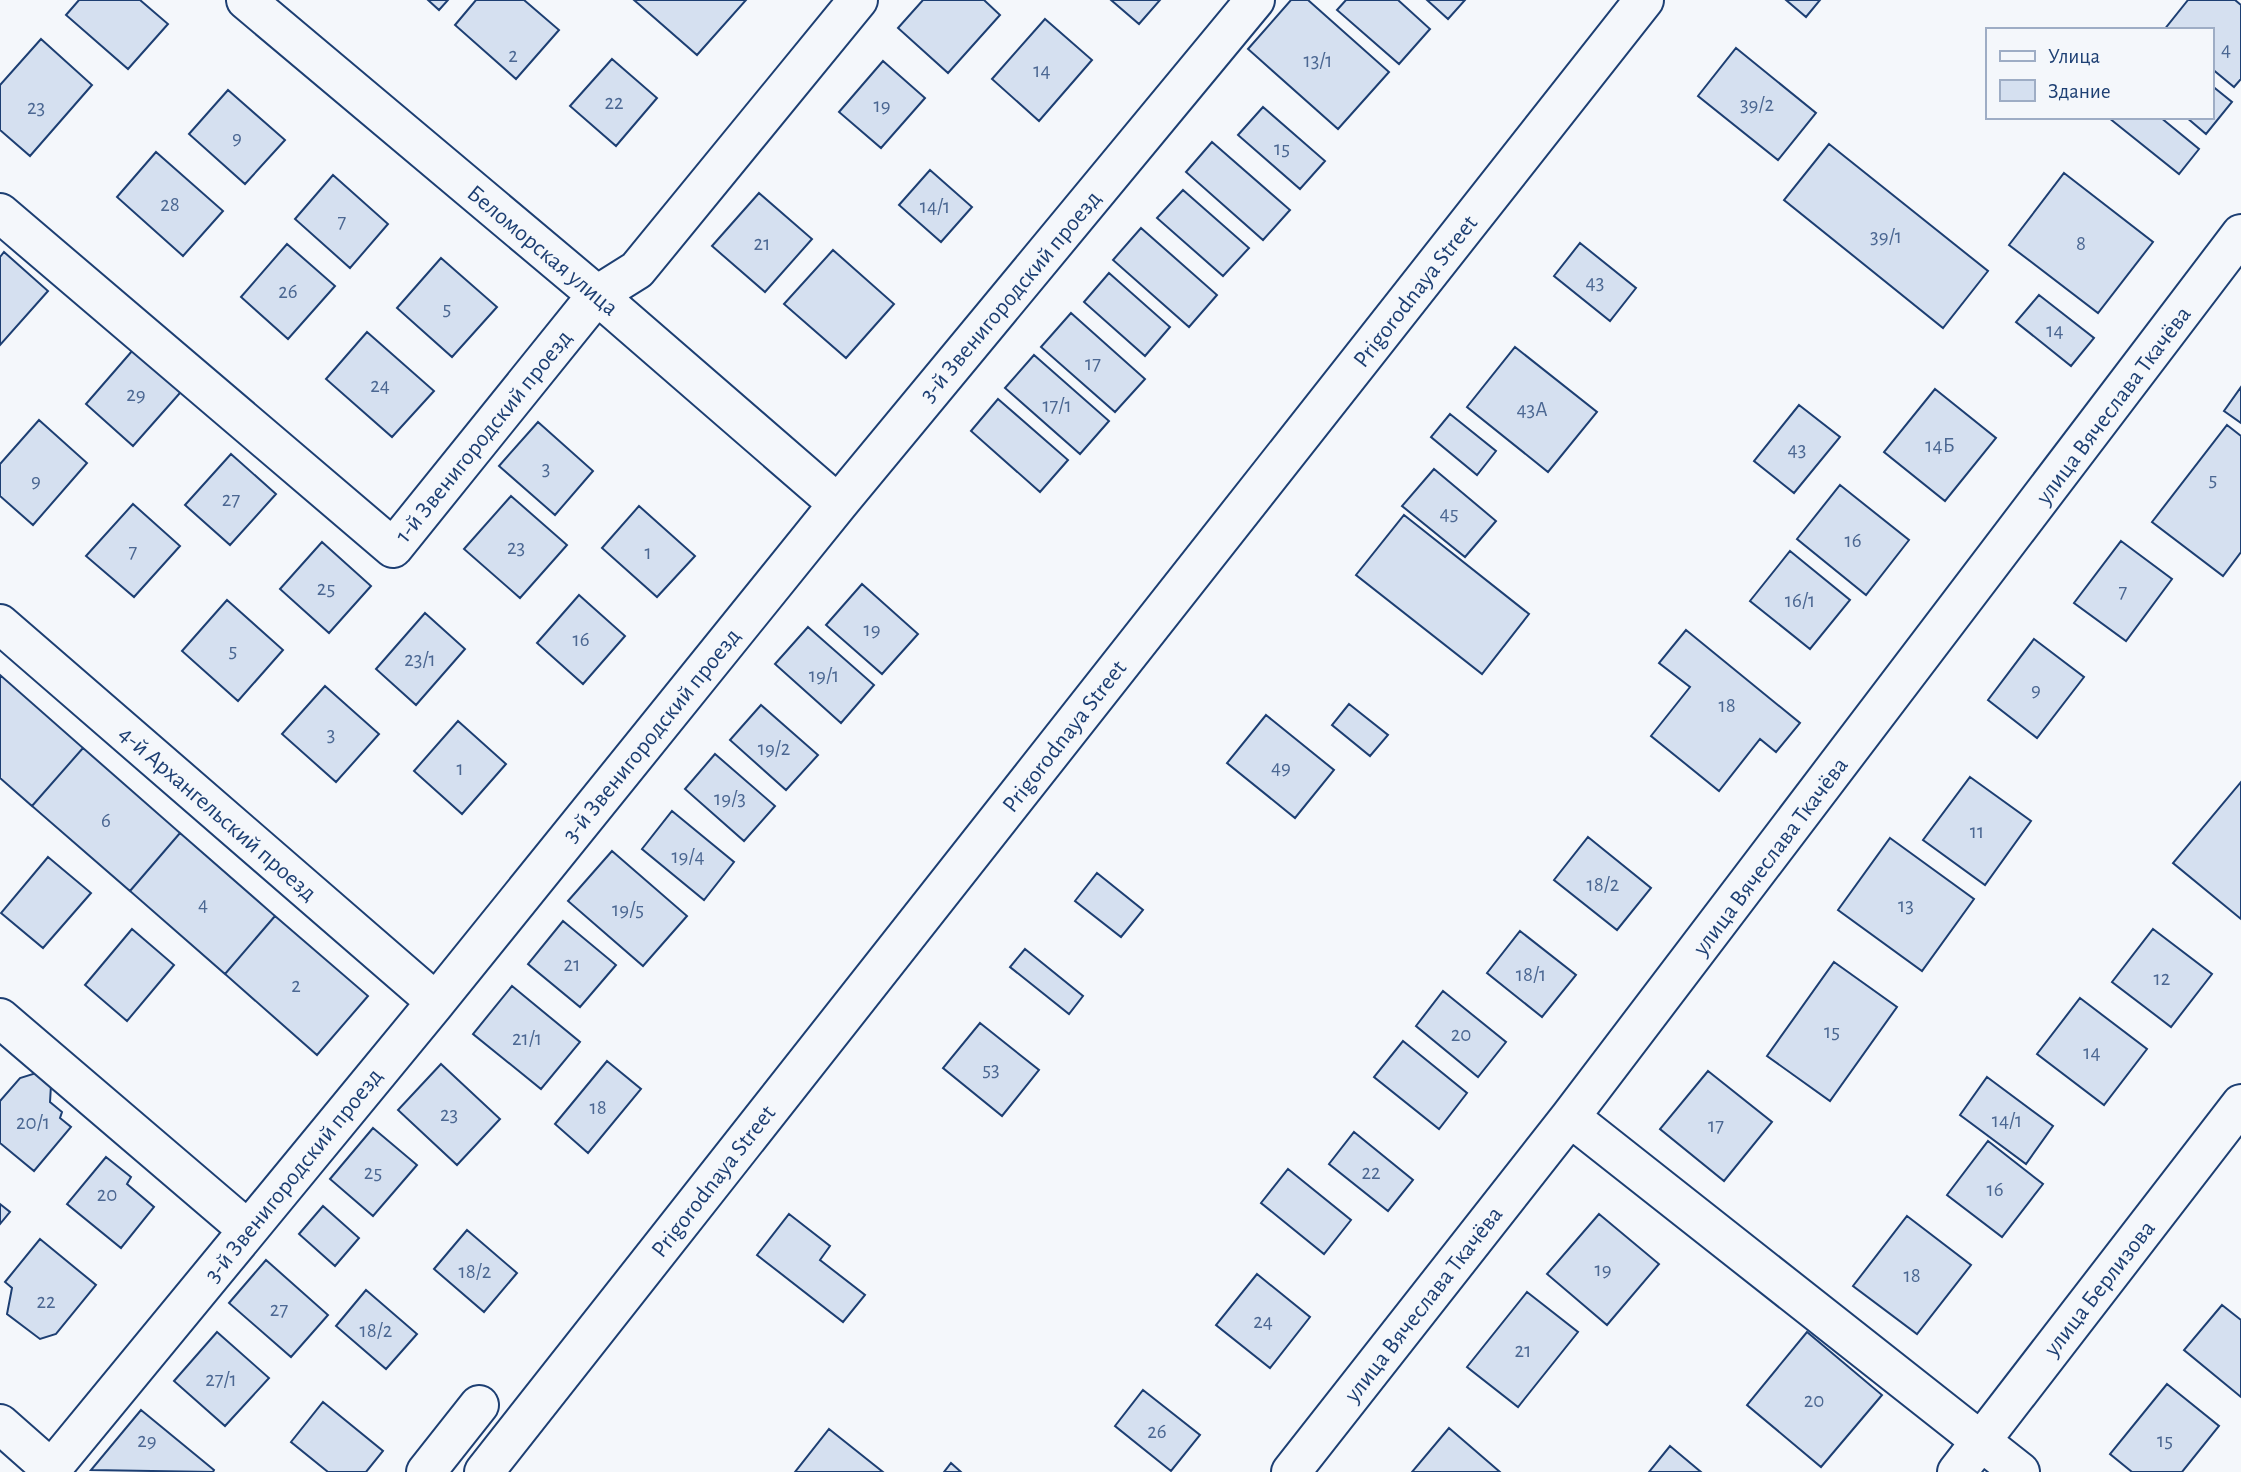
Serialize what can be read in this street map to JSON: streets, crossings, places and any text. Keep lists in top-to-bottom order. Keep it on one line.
{"streets":{"street":["Беломорская улица","Prigorodnaya Street","3-й Звенигородский проезд","улица Вячеслава Ткачёва","1-й Звенигородский проезд","4-й Архангельский проезд","улица Берлизова"]},"crossings":[["Беломорская улица","3-й Звенигородский проезд"],["Беломорская улица","1-й Звенигородский проезд"],["3-й Звенигородский проезд","4-й Архангельский проезд"]],"house_numbers":["4","2","13/1","14","22","39/2","19","23","9","15","28","14/1","7","39/1","21","8","43","26","5","14","17","24","29","17/1","43А","14Б","43","3","5","9","27","45","16","23","7","1","25","7","16/1","19","16","5","23/1","19/1","9","18","3","19/2","49","1","19/3","6","11","19/4","18/2","4","13","19/5","21","18/1","12","2","15","20","21/1","14","53","18","23","14/1","20/1","17","25","22","16","20","19","18/2","18","22","27","24","18/2","21","27/1","20","26","29","15"],"legend":["Улица","Здание"]}
